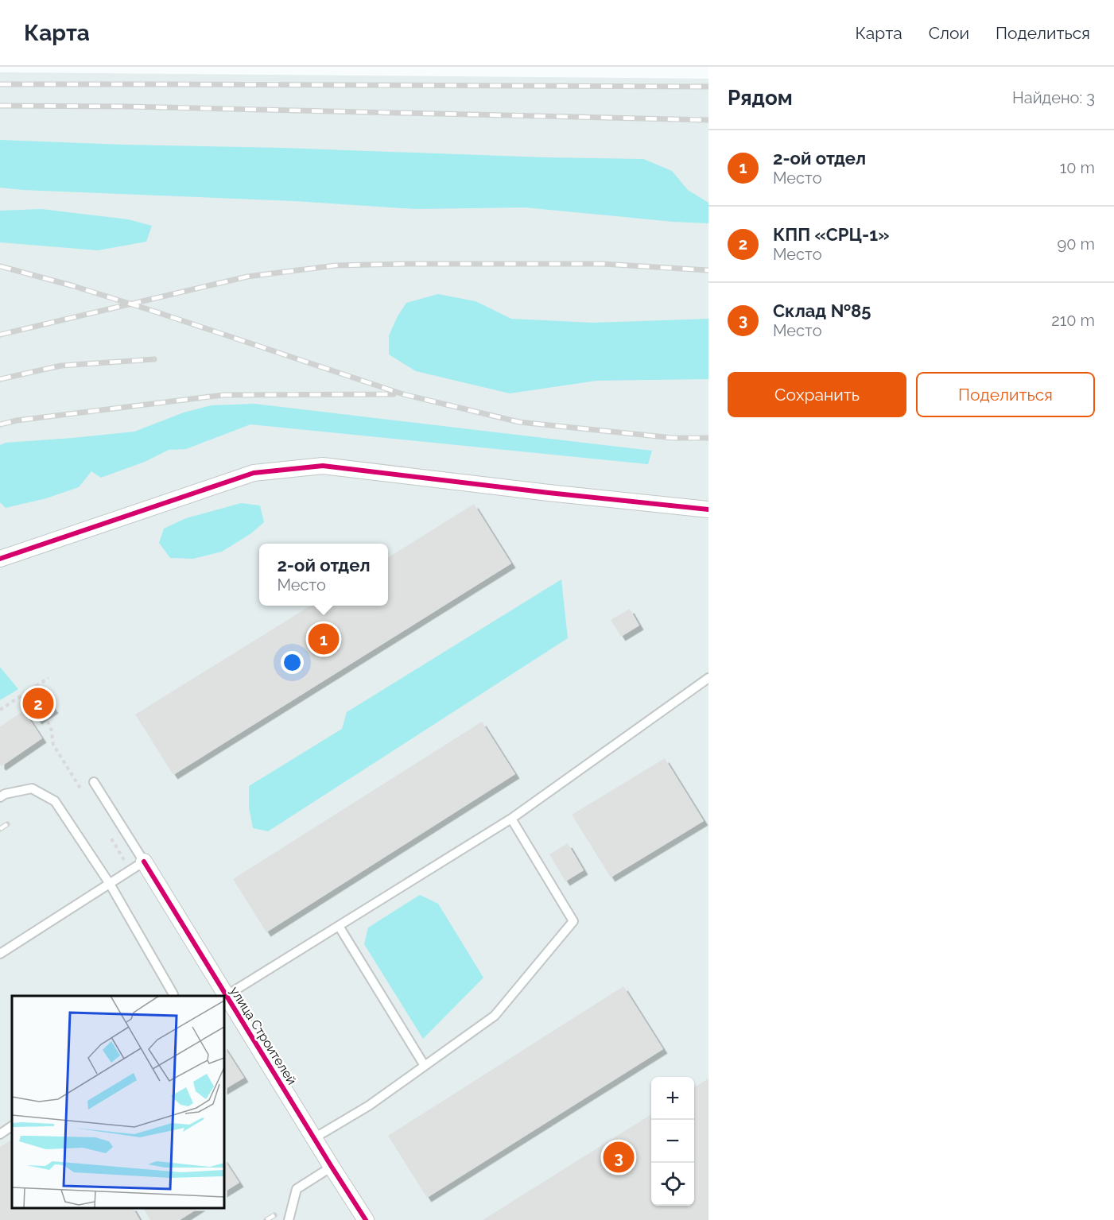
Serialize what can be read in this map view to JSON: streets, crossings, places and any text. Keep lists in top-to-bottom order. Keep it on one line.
{"streets":{"street":["улица Строителей"]},"page":{"header":"Карта","nav":["Карта","Слои","Поделиться"],"heading":["Рядом","Найдено: 3"],"list":[{"mark":"1","name":"2-ой отдел","note":"Место","value":"10 m"},{"mark":"2","name":"КПП «СРЦ-1»","note":"Место","value":"90 m"},{"mark":"3","name":"Склад №85","note":"Место","value":"210 m"}],"buttons":["Сохранить","Поделиться"],"popup":["2-ой отдел","Место"],"pins":["1","2","3"],"map_buttons":["+","−"]}}
